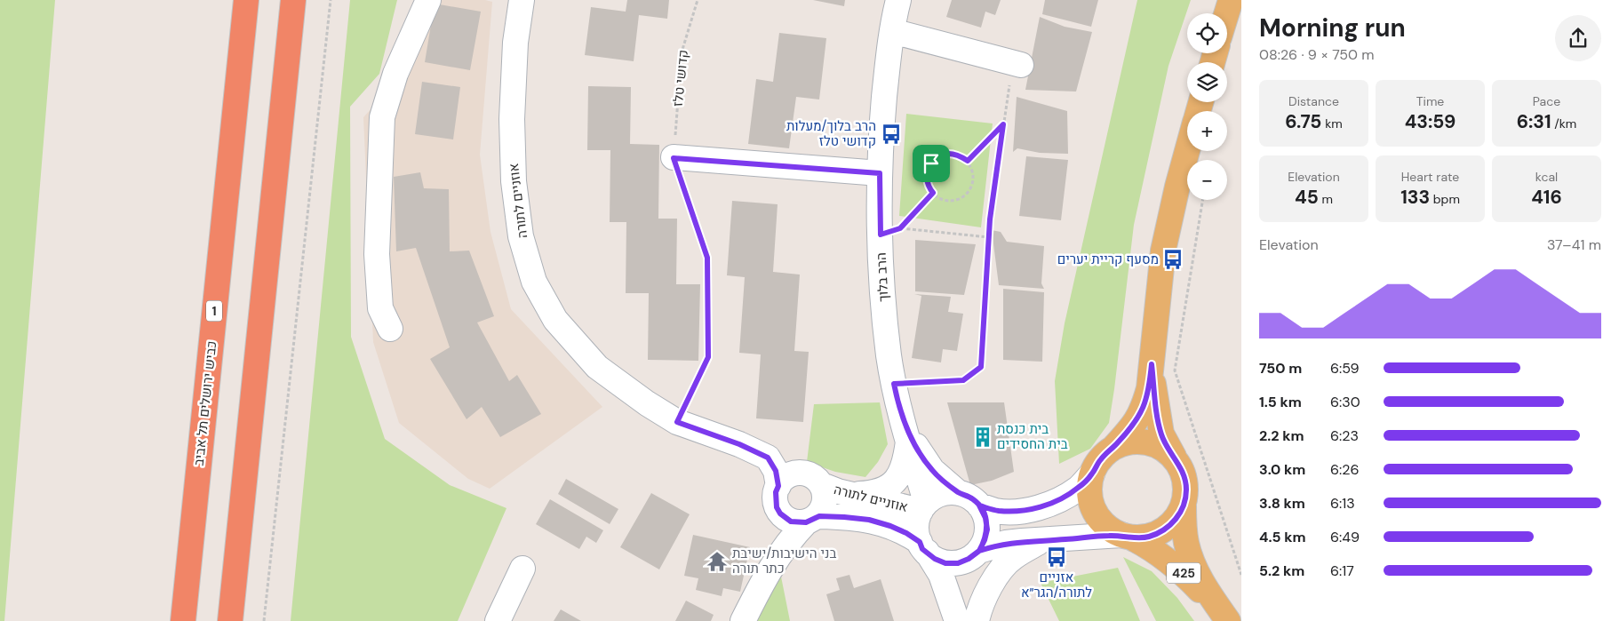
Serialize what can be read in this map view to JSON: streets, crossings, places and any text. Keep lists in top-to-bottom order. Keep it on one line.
{"streets":{"highway":["1","כביש ירושלים תל אביב"],"main road":["425"],"street":["אוזניים לתורה","הרב בלוך"],"path":["קדושי טלז"]},"crossings":[["קדושי טלז","אוזניים לתורה"],["אוזניים לתורה","הרב בלוך"]],"places":{"bus stop":["הרב בלוך/מעלות קדושי טלז","מסעף קריית יערים","אזניים לתורה/הגר״א"],"building":["בית כנסת בית החסידים"],"temple":["בני הישיבות/ישיבת כתר תורה"]},"page":{"heading":["Morning run","08:26 · 9 × 750 m"],"map_buttons":["+","−"],"stats":[["Distance","6.75 km"],["Time","43:59"],["Pace","6:31 /km"],["Elevation","45 m"],["Heart rate","133 bpm"],["kcal","416"]],"chart":["Elevation","37–41 m"],"list":[{"name":"750 m","note":"6:59"},{"name":"1.5 km","note":"6:30"},{"name":"2.2 km","note":"6:23"},{"name":"3.0 km","note":"6:26"},{"name":"3.8 km","note":"6:13"},{"name":"4.5 km","note":"6:49"},{"name":"5.2 km","note":"6:17"}]}}
